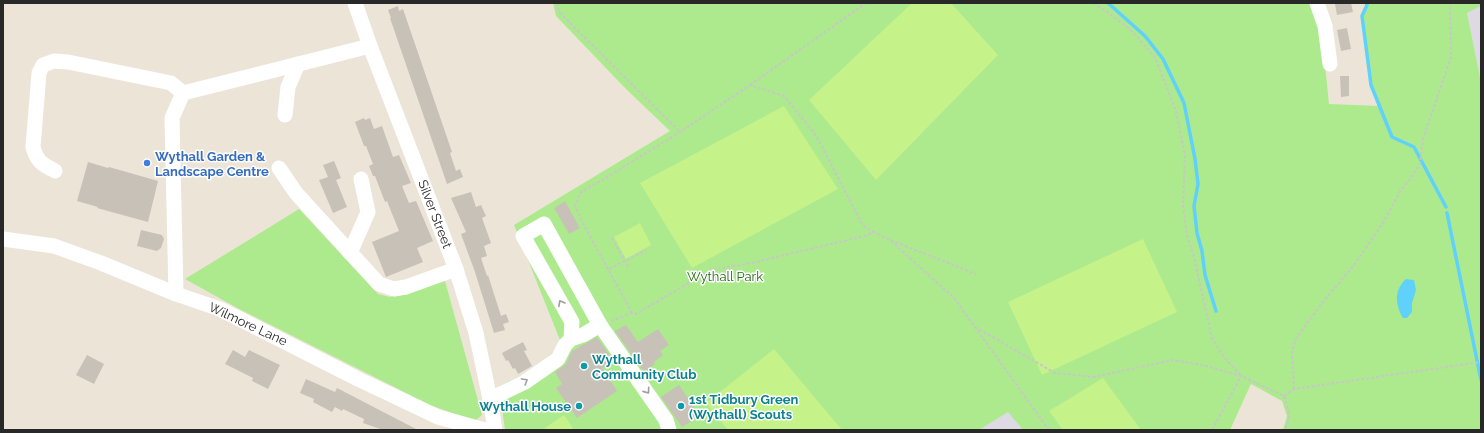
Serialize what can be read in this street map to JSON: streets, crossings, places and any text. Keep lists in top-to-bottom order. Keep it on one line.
{"streets":{"street":["Silver Street","Wilmore Lane"]},"parks":["Wythall Park"],"places":["Wythall Garden & Landscape Centre","Wythall Community Club","Wythall House","1st Tidbury Green (Wythall) Scouts"]}
